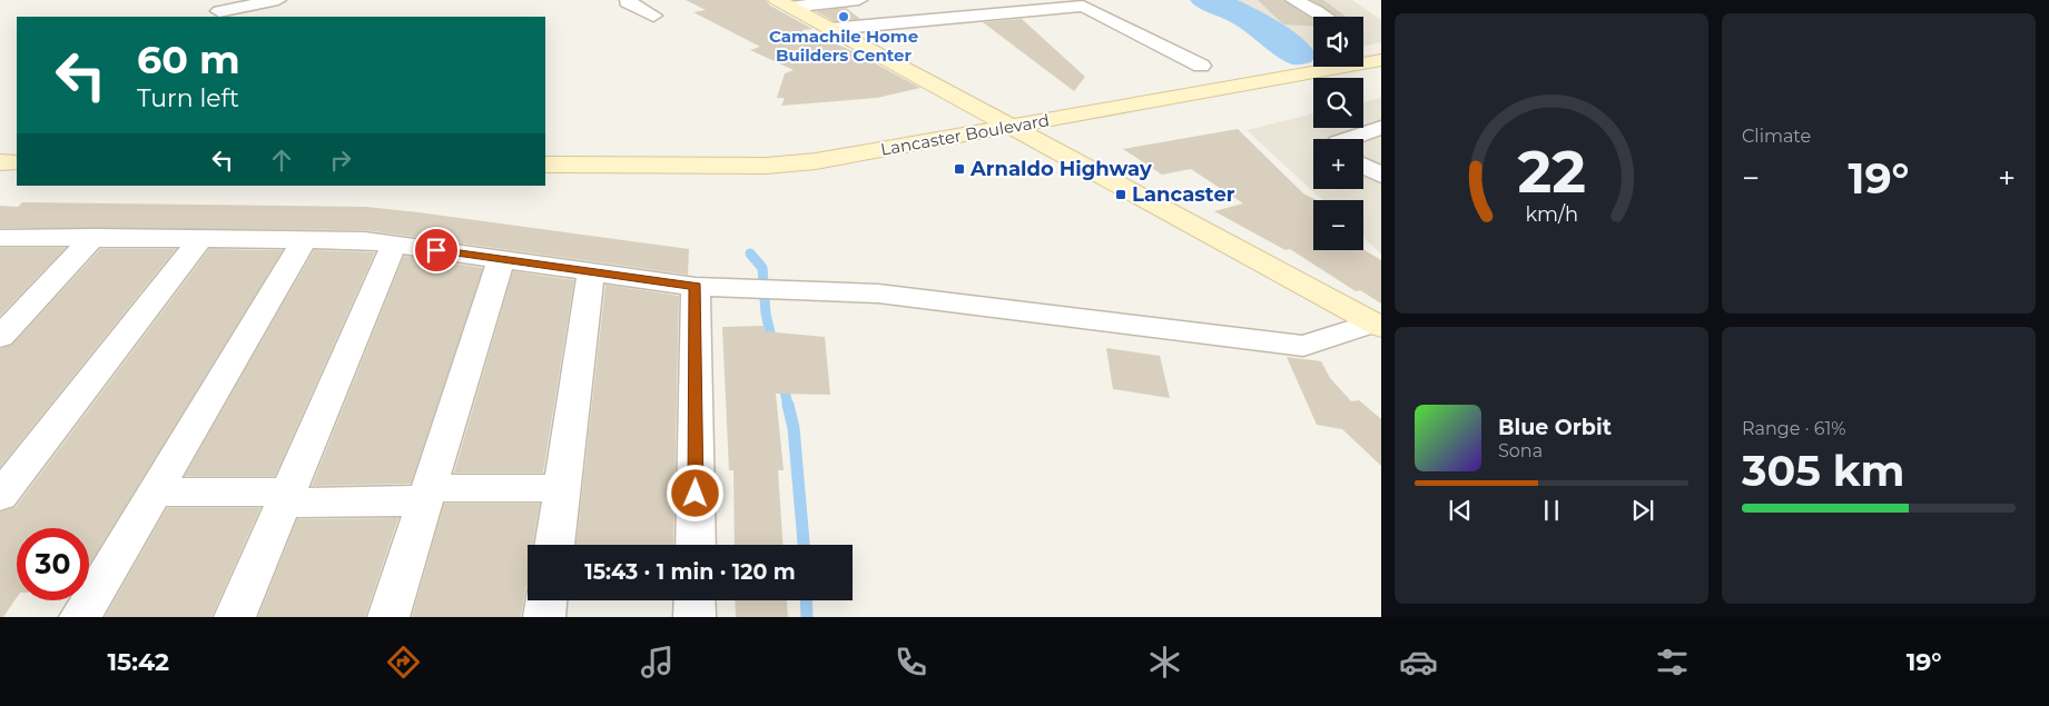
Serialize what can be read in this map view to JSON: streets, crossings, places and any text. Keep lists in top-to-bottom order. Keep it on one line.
{"streets":{"main road":["Lancaster Boulevard"]},"places":{"other":["Camachile Home Builders Center"],"transit":["Arnaldo Highway","Lancaster"]},"page":{"tile":["Climate",["Range · 61%","305 km"]],"map_buttons":["+","−"],"turn":["60 m","Turn left"],"heat":["−","19°","+"],"song":["Blue Orbit","Sona"],"limit":"30","trip":"15:43 · 1 min · 120 m","tabs":["15:42","19°"],"gauge":["22","km/h"]}}
